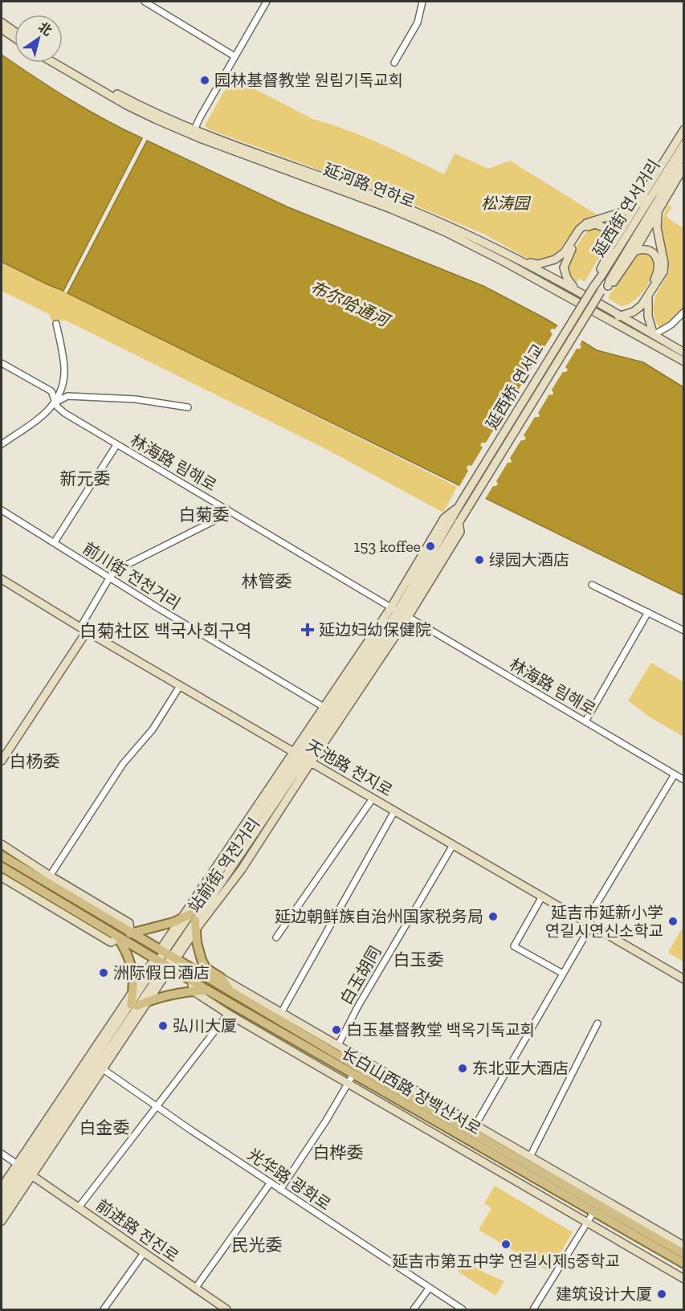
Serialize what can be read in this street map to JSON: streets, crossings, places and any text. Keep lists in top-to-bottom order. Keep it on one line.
{"streets":{"main road":["延河路 연하로","延西街 연서거리","延西桥 연서교","天池路 천지로","站前街 역전거리","长白山西路 장백산서로","前进路 전진로"],"street":["林海路 림해로","前川街 전천거리","白玉胡同","光华路 광화로"]},"crossings":[["延西街 연서거리","延西桥 연서교"],["延西桥 연서교","站前街 역전거리"],["林海路 림해로","站前街 역전거리"],["前川街 전천거리","站前街 역전거리"],["天池路 천지로","站前街 역전거리"],["天池路 천지로","白玉胡同"],["站前街 역전거리","长白山西路 장백산서로"],["站前街 역전거리","光华路 광화로"],["站前街 역전거리","前进路 전진로"]],"districts":["新元委","白菊委","林管委","白菊社区 백국사회구역","白杨委","白玉委","白金委","白桦委","民光委"],"water":["布尔哈通河"],"parks":["松涛园"],"places":{"other":["园林基督教堂 원림기독교회","153 koffee","绿园大酒店","延边朝鲜族自治州国家税务局","延吉市延新小学 연길시연신소학교","洲际假日酒店","弘川大厦","白玉基督教堂 백옥기독교회","东北亚大酒店","延吉市第五中学 연길시제5중학교","建筑设计大厦"],"health":["延边妇幼保健院"]},"north":"top right"}
